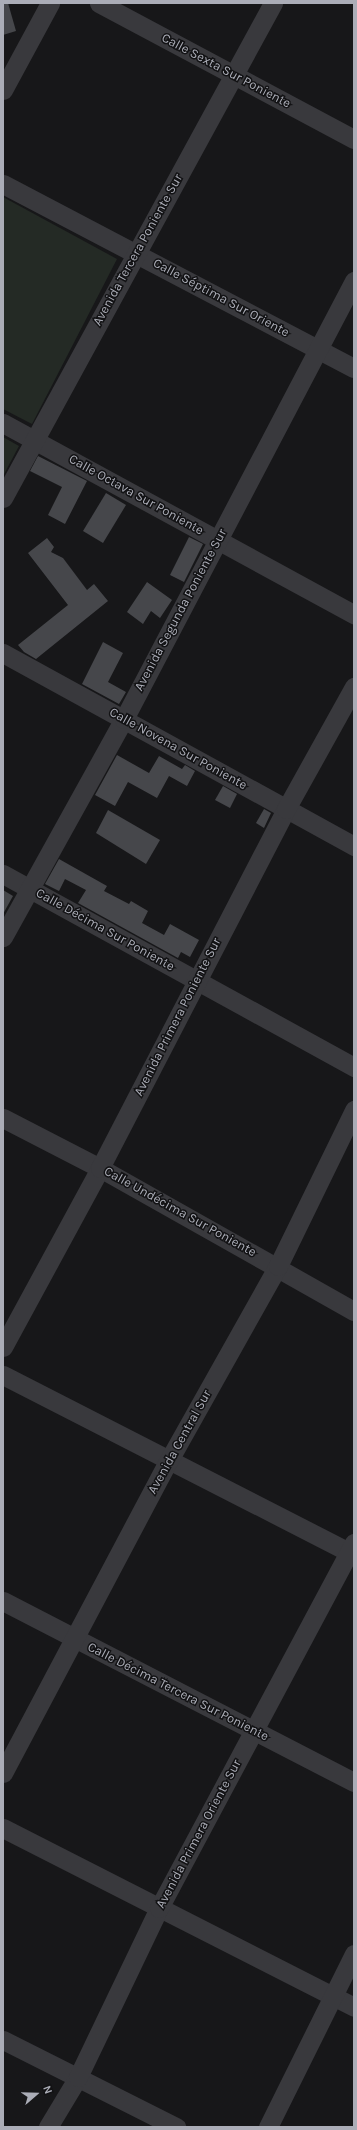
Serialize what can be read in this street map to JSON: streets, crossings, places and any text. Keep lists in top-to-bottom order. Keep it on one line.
{"streets":{"street":["Calle Sexta Sur Poniente","Avenida Tercera Poniente Sur","Calle Séptima Sur Oriente","Calle Octava Sur Poniente","Avenida Segunda Poniente Sur","Calle Novena Sur Poniente","Calle Décima Sur Poniente","Avenida Primera Poniente Sur","Calle Undécima Sur Poniente","Avenida Central Sur","Calle Décima Tercera Sur Poniente","Avenida Primera Oriente Sur"]},"crossings":[["Calle Sexta Sur Poniente","Avenida Tercera Poniente Sur"],["Avenida Tercera Poniente Sur","Calle Séptima Sur Oriente"],["Avenida Tercera Poniente Sur","Calle Octava Sur Poniente"],["Calle Séptima Sur Oriente","Avenida Segunda Poniente Sur"],["Calle Octava Sur Poniente","Avenida Segunda Poniente Sur"],["Avenida Segunda Poniente Sur","Calle Novena Sur Poniente"],["Avenida Segunda Poniente Sur","Calle Décima Sur Poniente"],["Calle Novena Sur Poniente","Avenida Primera Poniente Sur"],["Calle Décima Sur Poniente","Avenida Primera Poniente Sur"],["Avenida Primera Poniente Sur","Calle Undécima Sur Poniente"],["Calle Undécima Sur Poniente","Avenida Central Sur"],["Avenida Central Sur","Calle Décima Tercera Sur Poniente"],["Calle Décima Tercera Sur Poniente","Avenida Primera Oriente Sur"]],"north":"right"}
